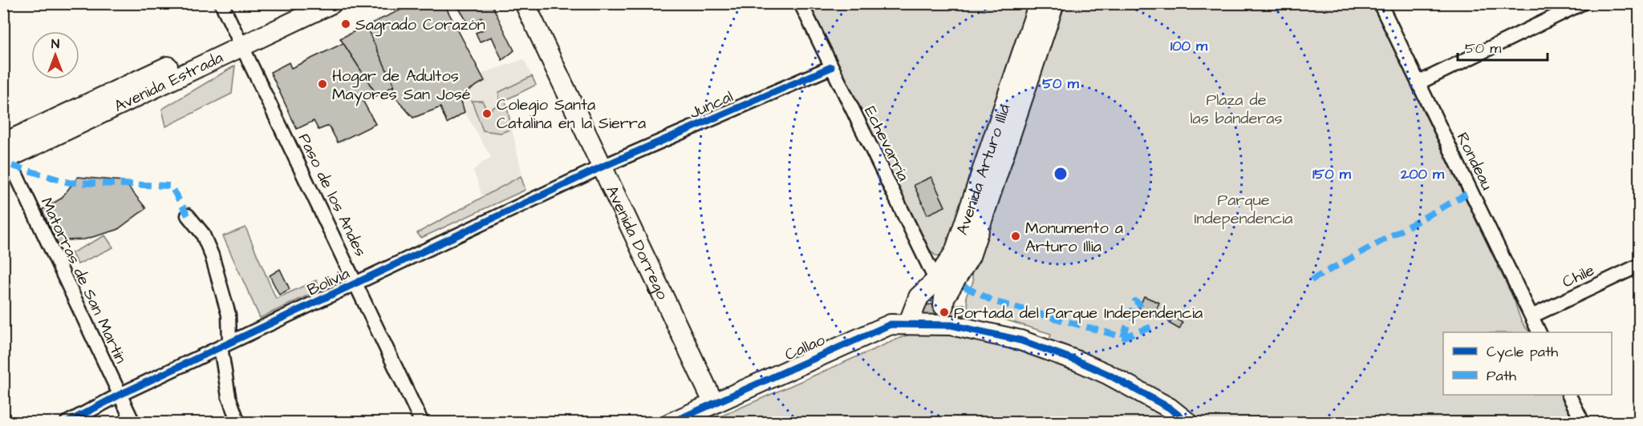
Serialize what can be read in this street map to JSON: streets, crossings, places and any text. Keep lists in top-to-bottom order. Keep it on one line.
{"streets":{"street":["Avenida Estrada","Juncal","Echevarría","Rondeau","Avenida Arturo Illia","Paso de los Andes","Avenida Dorrego","Chile","Matorras de San Martín","Bolivia","Callao"]},"crossings":[["Avenida Estrada","Paso de los Andes"],["Avenida Estrada","Matorras de San Martín"],["Juncal","Echevarría"],["Juncal","Avenida Dorrego"],["Juncal","Bolivia"],["Echevarría","Avenida Arturo Illia"],["Echevarría","Callao"],["Rondeau","Chile"],["Avenida Arturo Illia","Callao"],["Paso de los Andes","Bolivia"],["Avenida Dorrego","Bolivia"],["Avenida Dorrego","Callao"],["Matorras de San Martín","Bolivia"]],"parks":["Plaza de las banderas","Parque Independencia"],"places":["Sagrado Corazón","Hogar de Adultos Mayores San José","Colegio Santa Catalina en la Sierra","Monumento a Arturo Illia","Portada del Parque Independencia"],"legend":["Cycle path","Path"],"scale_bar":"50 m","north":"top","rings":["100 m","50 m","150 m","200 m"]}
